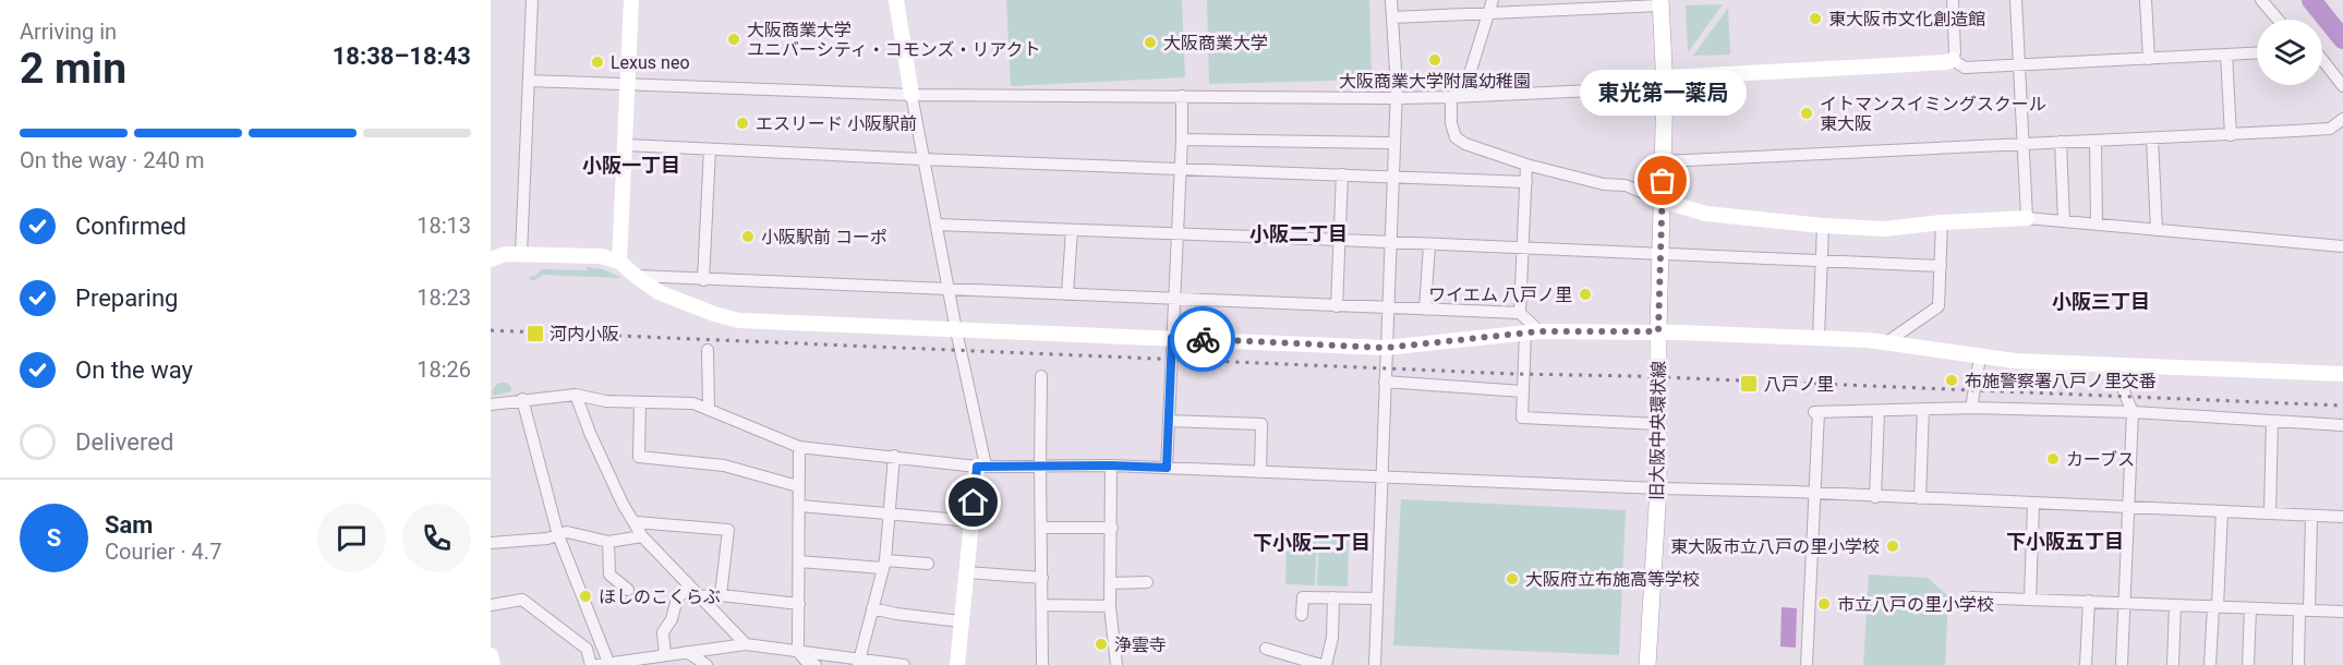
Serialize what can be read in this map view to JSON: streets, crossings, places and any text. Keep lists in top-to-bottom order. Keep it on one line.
{"streets":{"main road":["旧大阪中央環状線"]},"districts":["小阪一丁目","小阪二丁目","小阪三丁目","下小阪五丁目","下小阪二丁目"],"places":{"other":["東大阪市文化創造館","大阪商業大学 ユニバーシティ・コモンズ・リアクト","大阪商業大学","大阪商業大学附属幼稚園","Lexus neo","イトマンスイミングスクール 東大阪","エスリード 小阪駅前","東光第一薬局","小阪駅前 コーポ","ワイエム 八戸ノ里","布施警察署八戸ノ里交番","カーブス","東大阪市立八戸の里小学校","大阪府立布施高等学校","ほしのこくらぶ","市立八戸の里小学校","浄雲寺"],"transit":["河内小阪","八戸ノ里"]},"page":{"heading":["2 min","Arriving in","18:38–18:43"],"panel":["Sam","Courier · 4.7"],"bubble":"東光第一薬局","bar":"On the way · 240 m","list":[["Confirmed","18:13"],["Preparing","18:23"],["On the way","18:26"],"Delivered"],"round":"S"}}
